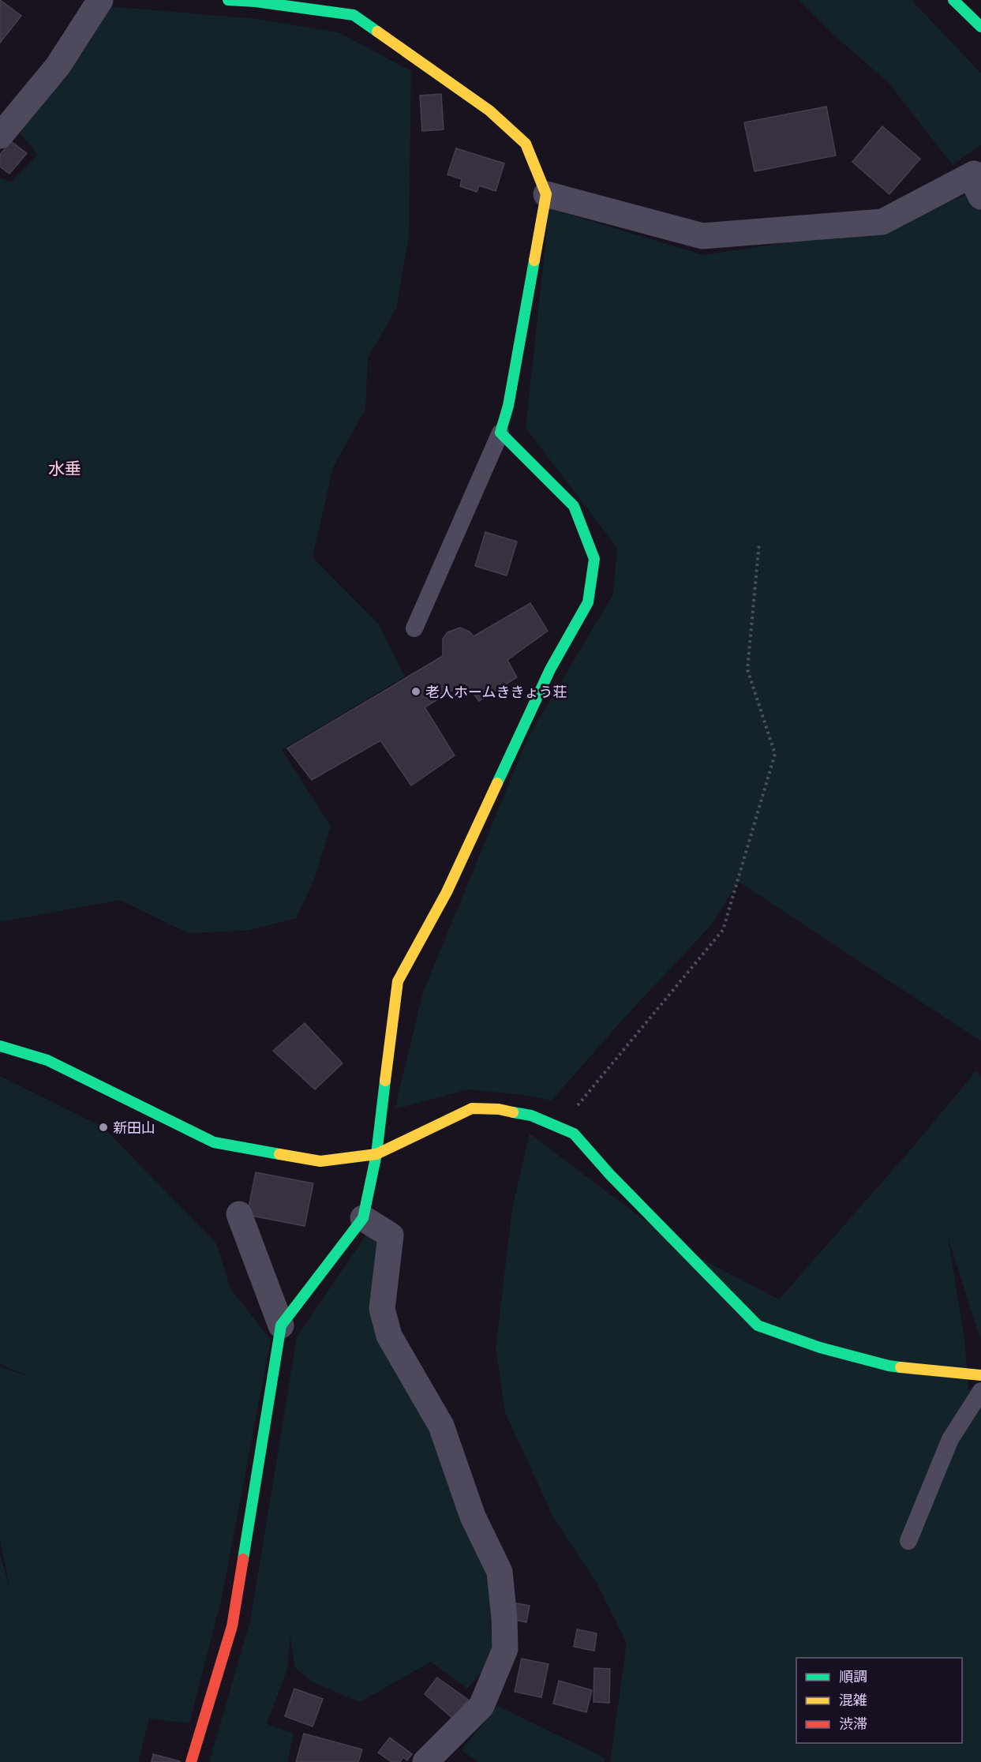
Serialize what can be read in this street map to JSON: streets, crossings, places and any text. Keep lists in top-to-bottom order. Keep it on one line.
{"districts":["水垂"],"places":["老人ホームききょう荘","新田山"],"legend":["順調","混雑","渋滞"]}
